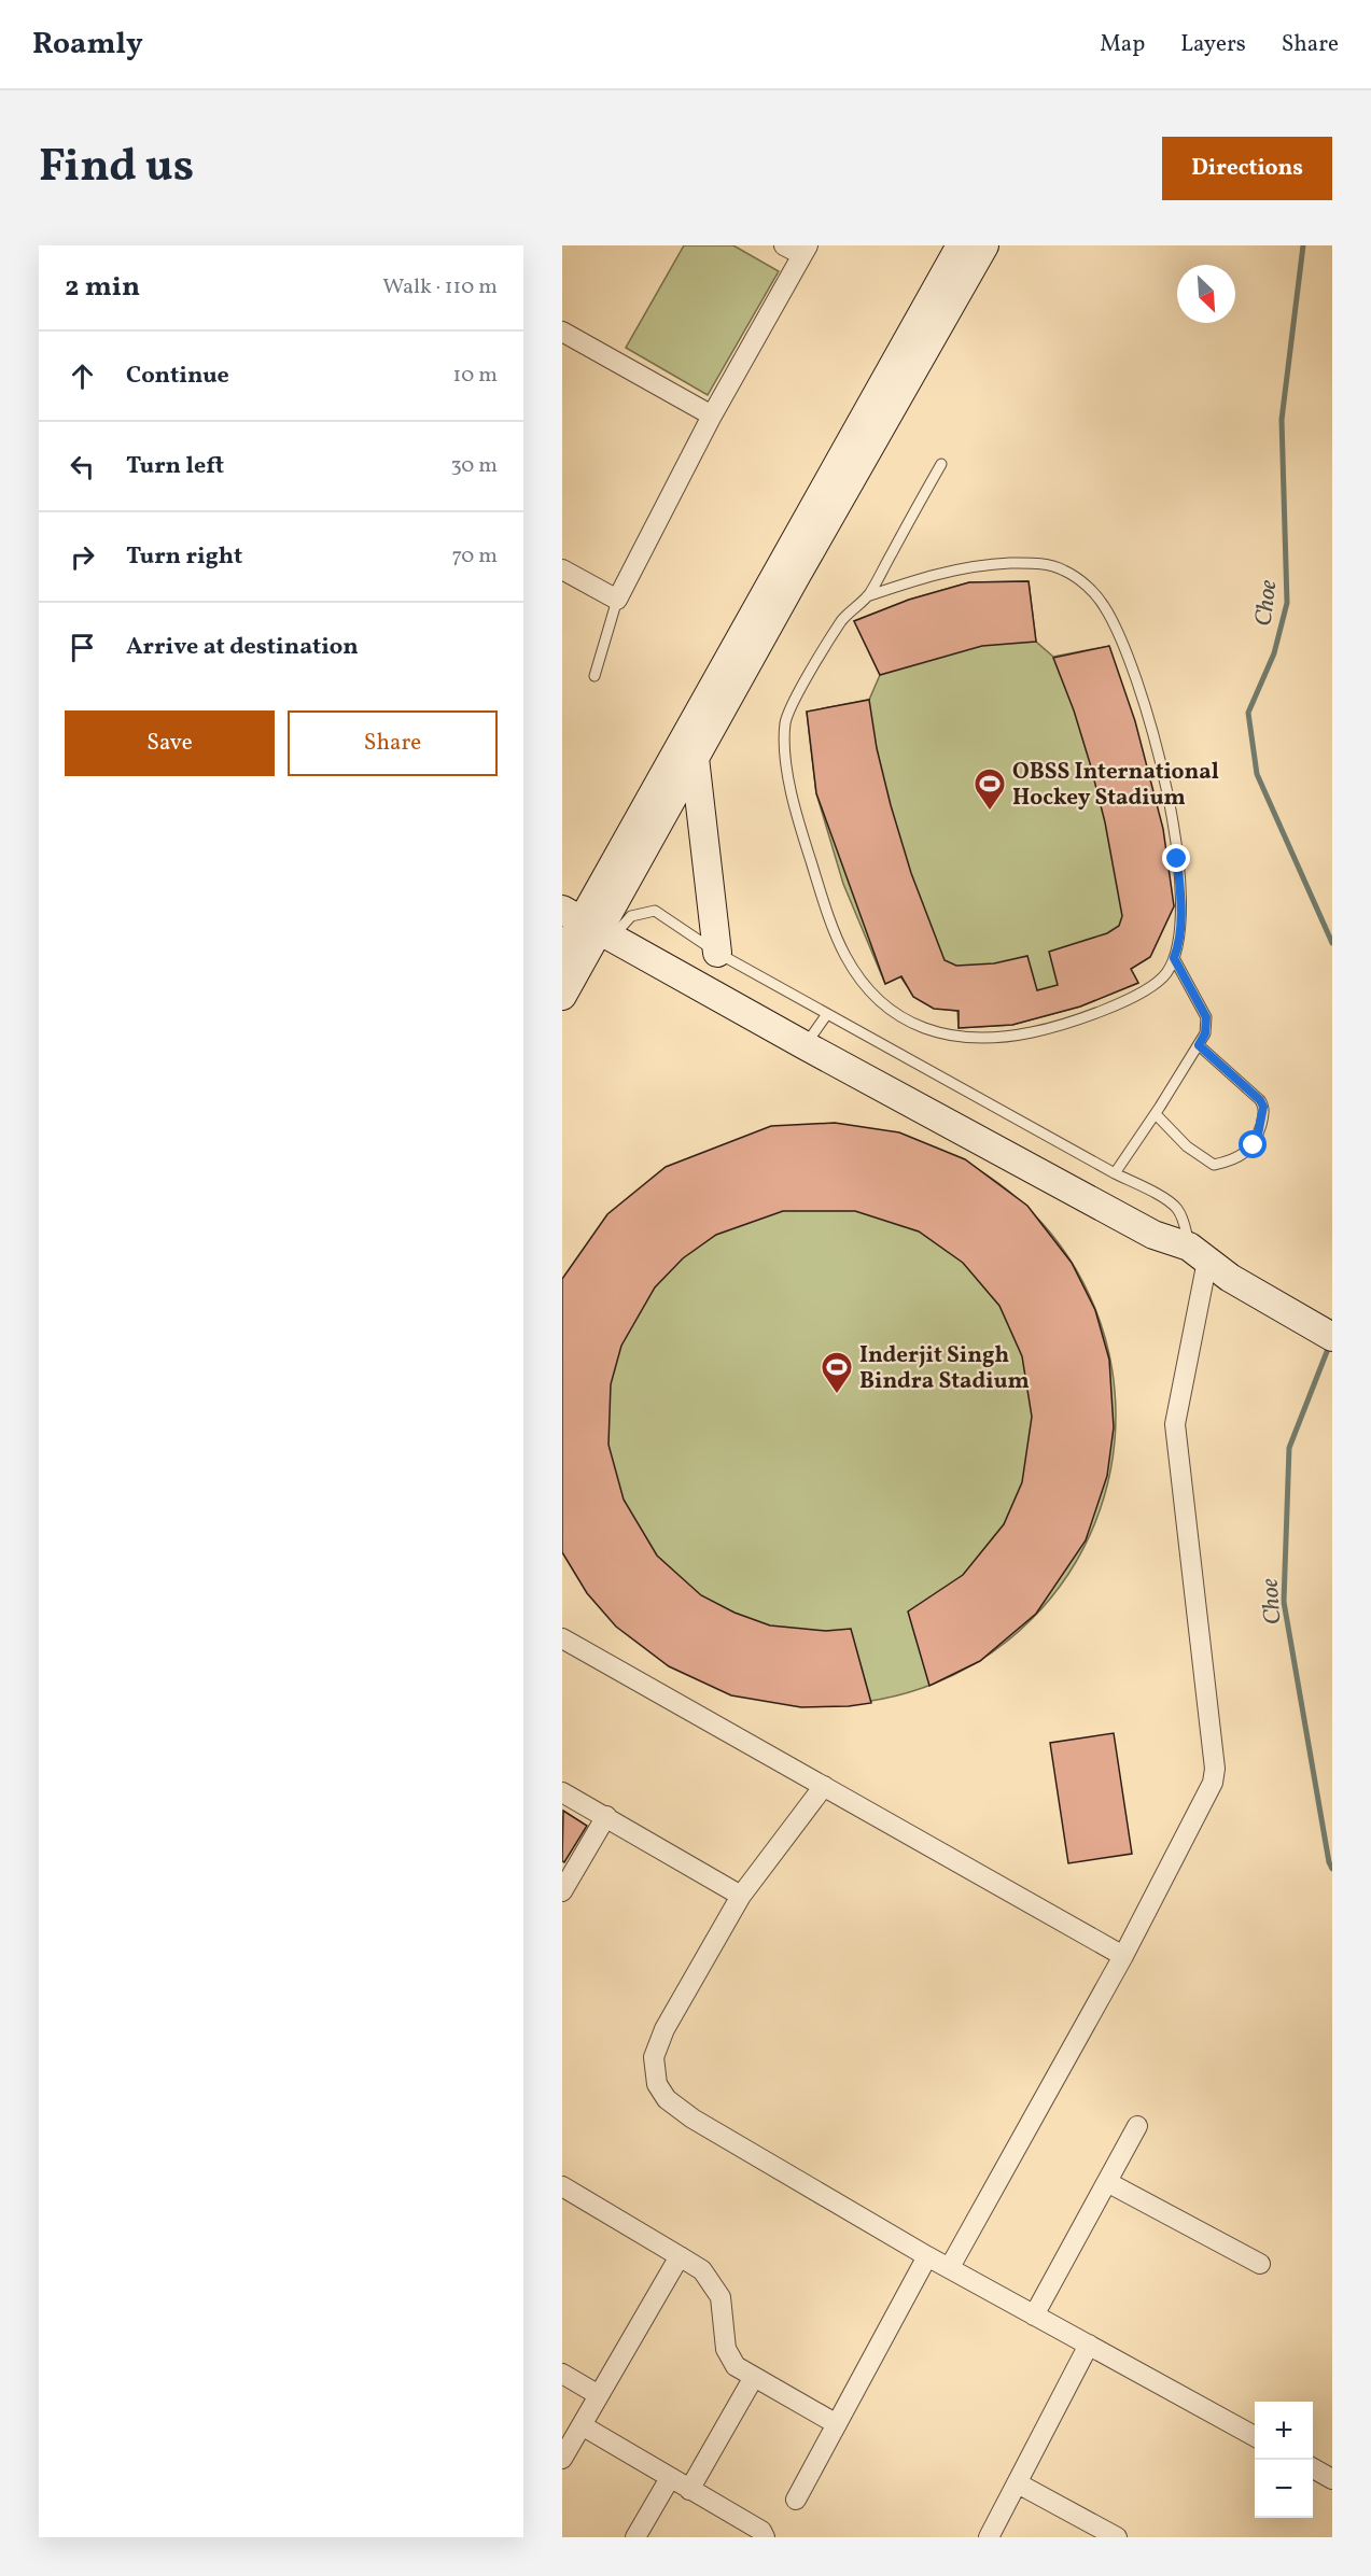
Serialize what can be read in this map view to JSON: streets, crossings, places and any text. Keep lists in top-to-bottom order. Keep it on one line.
{"water":["Choe"],"places":{"sports":["OBSS International Hockey Stadium","Inderjit Singh Bindra Stadium"]},"north":"bottom right","page":{"header":"Roamly","nav":["Map","Layers","Share"],"title":"Find us","buttons":["Directions",["Save","Share"]],"heading":["2 min","Walk · 110 m"],"list":[["Continue","10 m"],["Turn left","30 m"],["Turn right","70 m"],"Arrive at destination"],"map_buttons":["+","−"]}}
